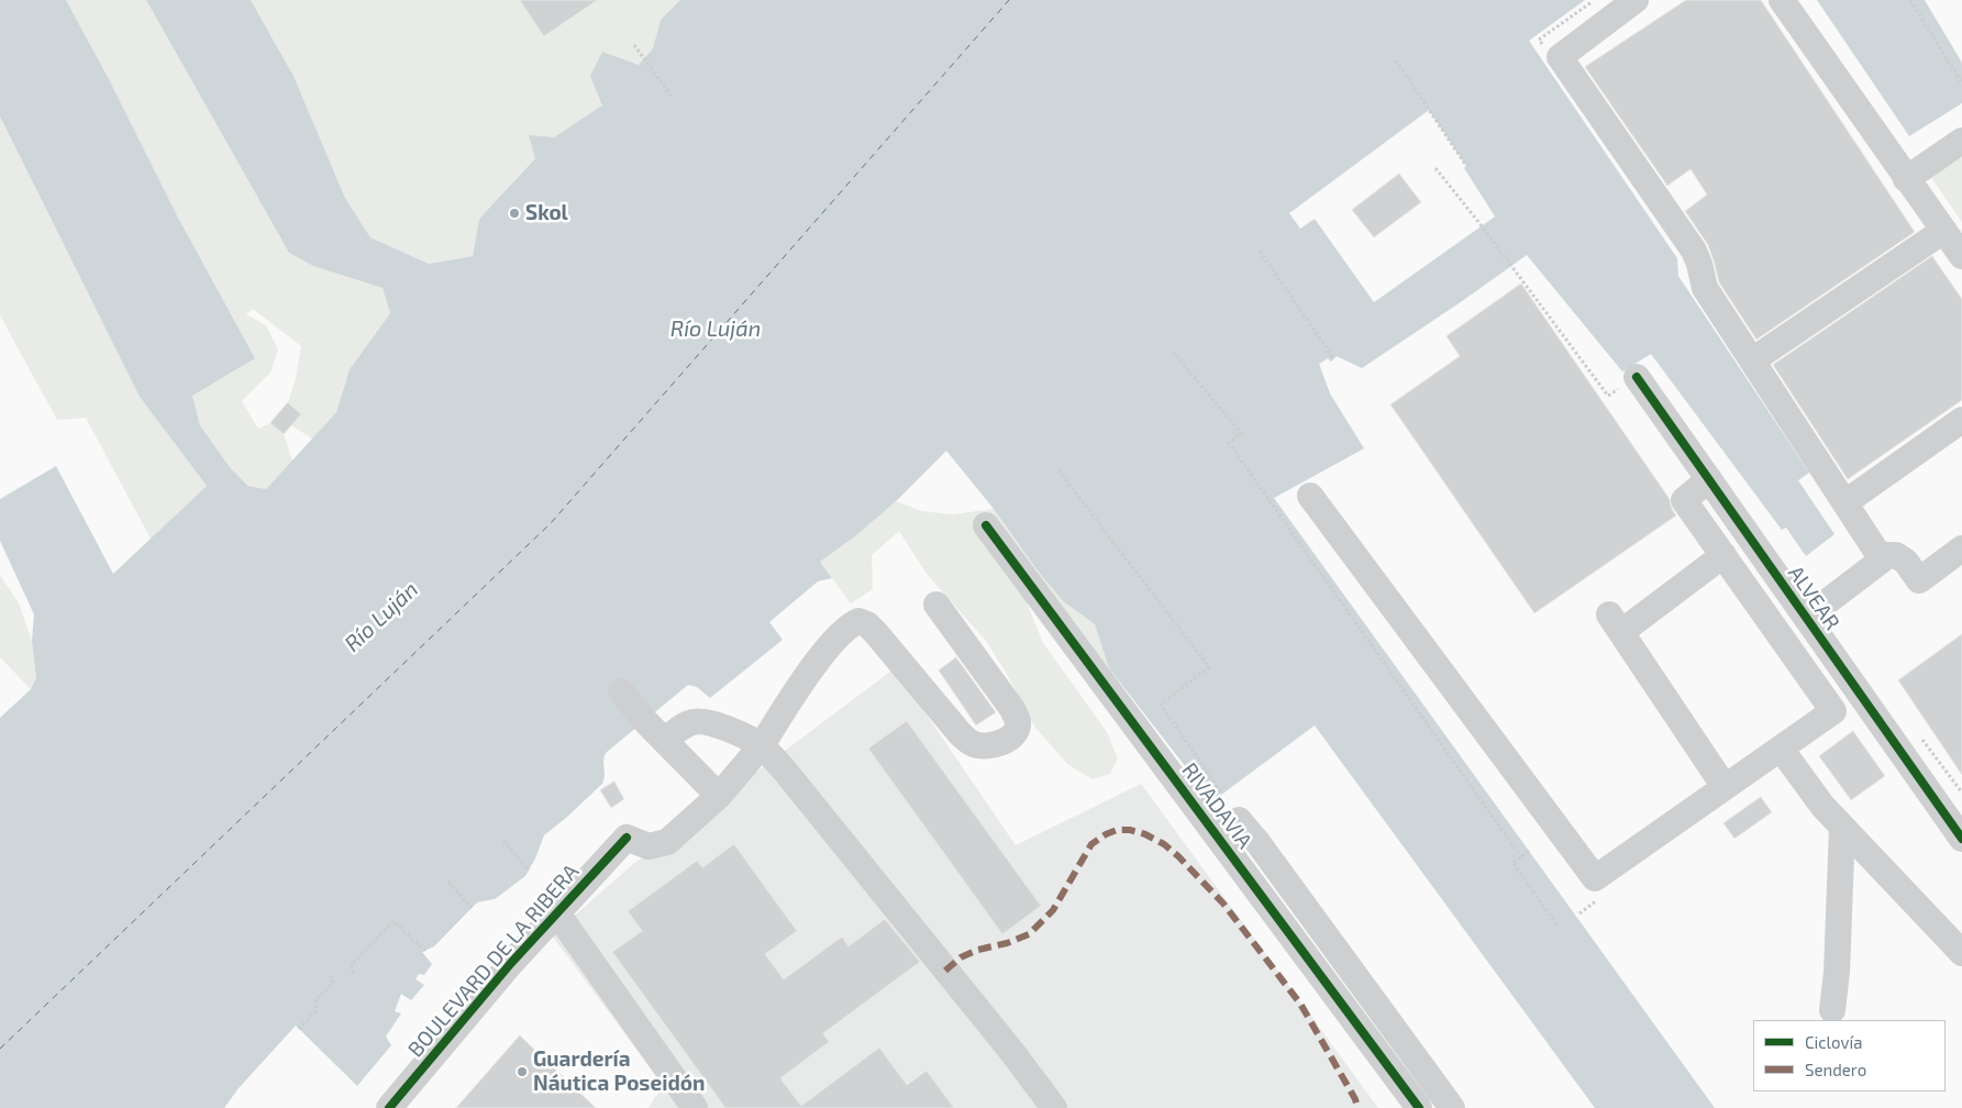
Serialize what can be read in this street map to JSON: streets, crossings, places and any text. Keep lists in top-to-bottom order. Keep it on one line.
{"streets":{"street":["ALVEAR","RIVADAVIA","BOULEVARD DE LA RIBERA"]},"water":["Río Luján"],"places":["Skol","Guardería Náutica Poseidón"],"legend":["Ciclovía","Sendero"]}
